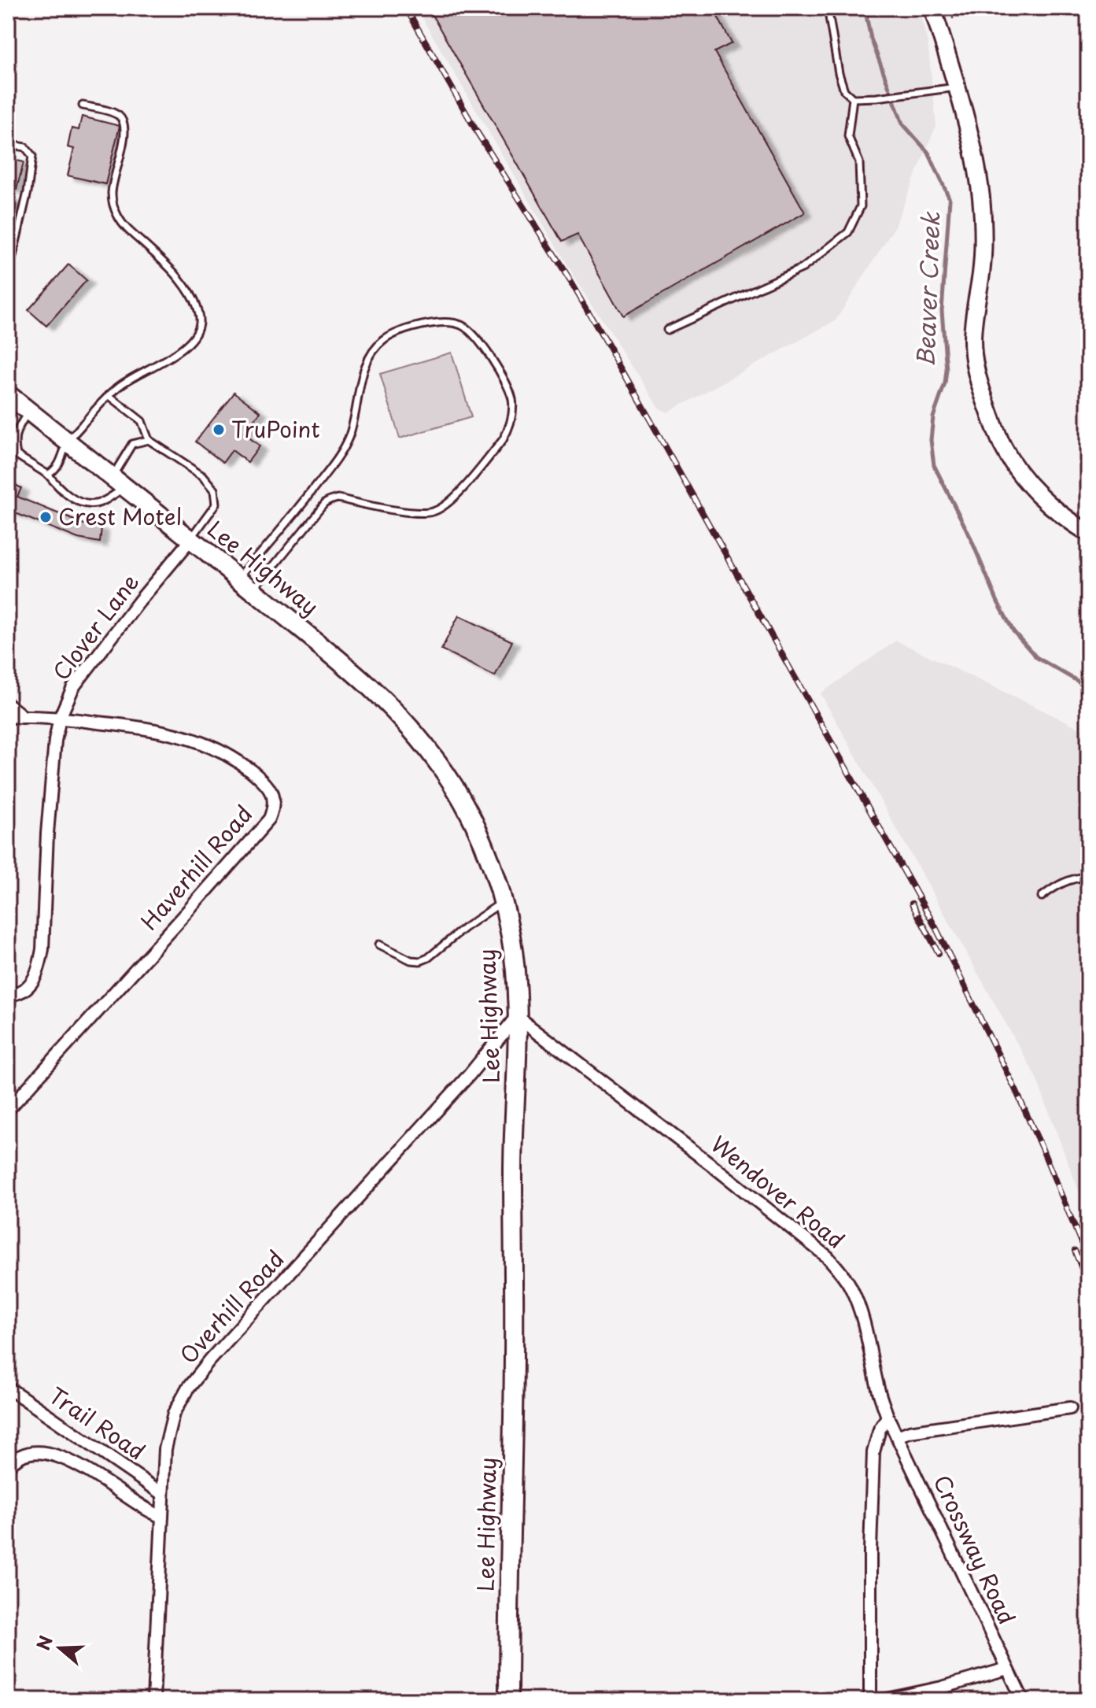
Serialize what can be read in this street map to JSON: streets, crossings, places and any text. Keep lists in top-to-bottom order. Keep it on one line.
{"streets":{"main road":["Lee Highway"],"street":["Clover Lane","Haverhill Road","Wendover Road","Overhill Road","Trail Road","Crossway Road"]},"crossings":[["Lee Highway","Clover Lane"],["Lee Highway","Wendover Road"],["Lee Highway","Overhill Road"],["Clover Lane","Haverhill Road"],["Wendover Road","Overhill Road"],["Wendover Road","Crossway Road"],["Overhill Road","Trail Road"]],"water":["Beaver Creek"],"places":["TruPoint","Crest Motel"],"north":"left"}
